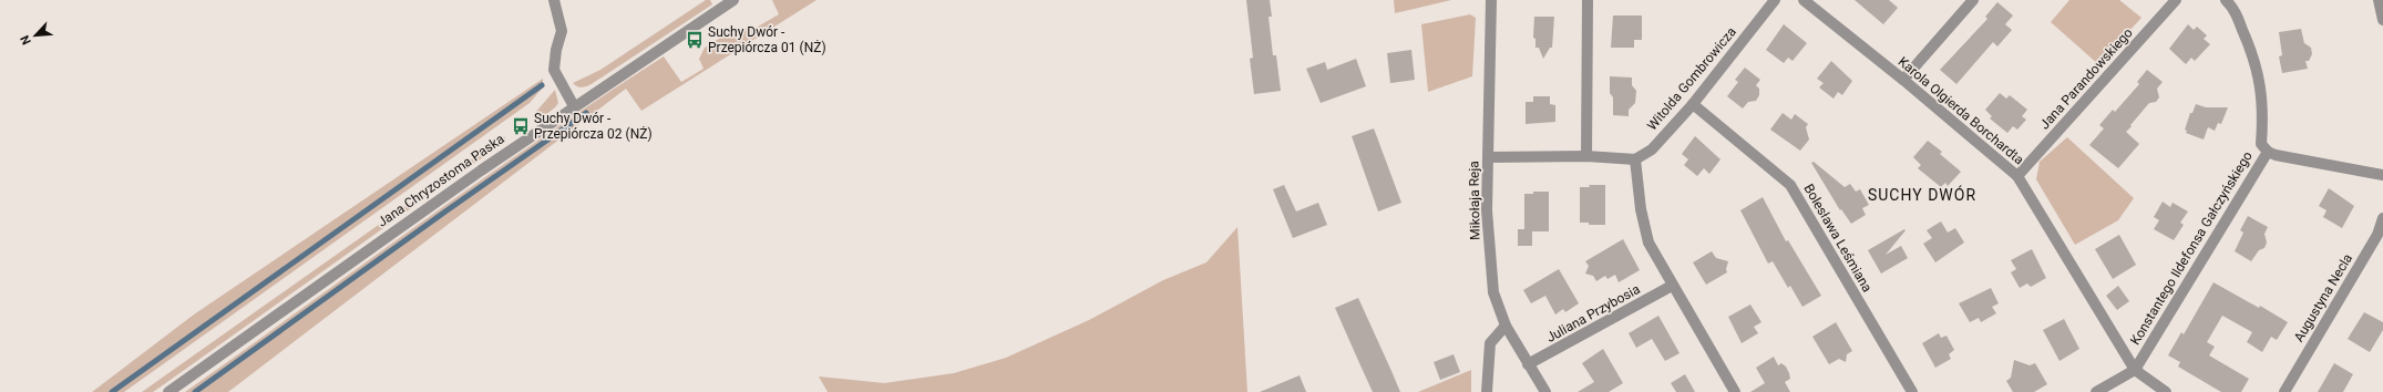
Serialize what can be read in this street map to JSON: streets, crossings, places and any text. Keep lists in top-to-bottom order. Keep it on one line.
{"streets":{"street":["Witolda Gombrowicza","Jana Parandowskiego","Karola Olgierda Borchardta","Jana Chryzostoma Paska","Mikołaja Reja","Bolesława Leśmiana","Konstantego Ildefonsa Gałczyńskiego","Augustyna Necla","Juliana Przybosia"]},"crossings":[["Witolda Gombrowicza","Bolesława Leśmiana"],["Jana Parandowskiego","Karola Olgierda Borchardta"],["Karola Olgierda Borchardta","Konstantego Ildefonsa Gałczyńskiego"],["Mikołaja Reja","Juliana Przybosia"]],"districts":["SUCHY DWÓR"],"places":{"bus stop":["Suchy Dwór - Przepiórcza 01 (NŻ)","Suchy Dwór - Przepiórcza 02 (NŻ)"]},"north":"bottom left"}
